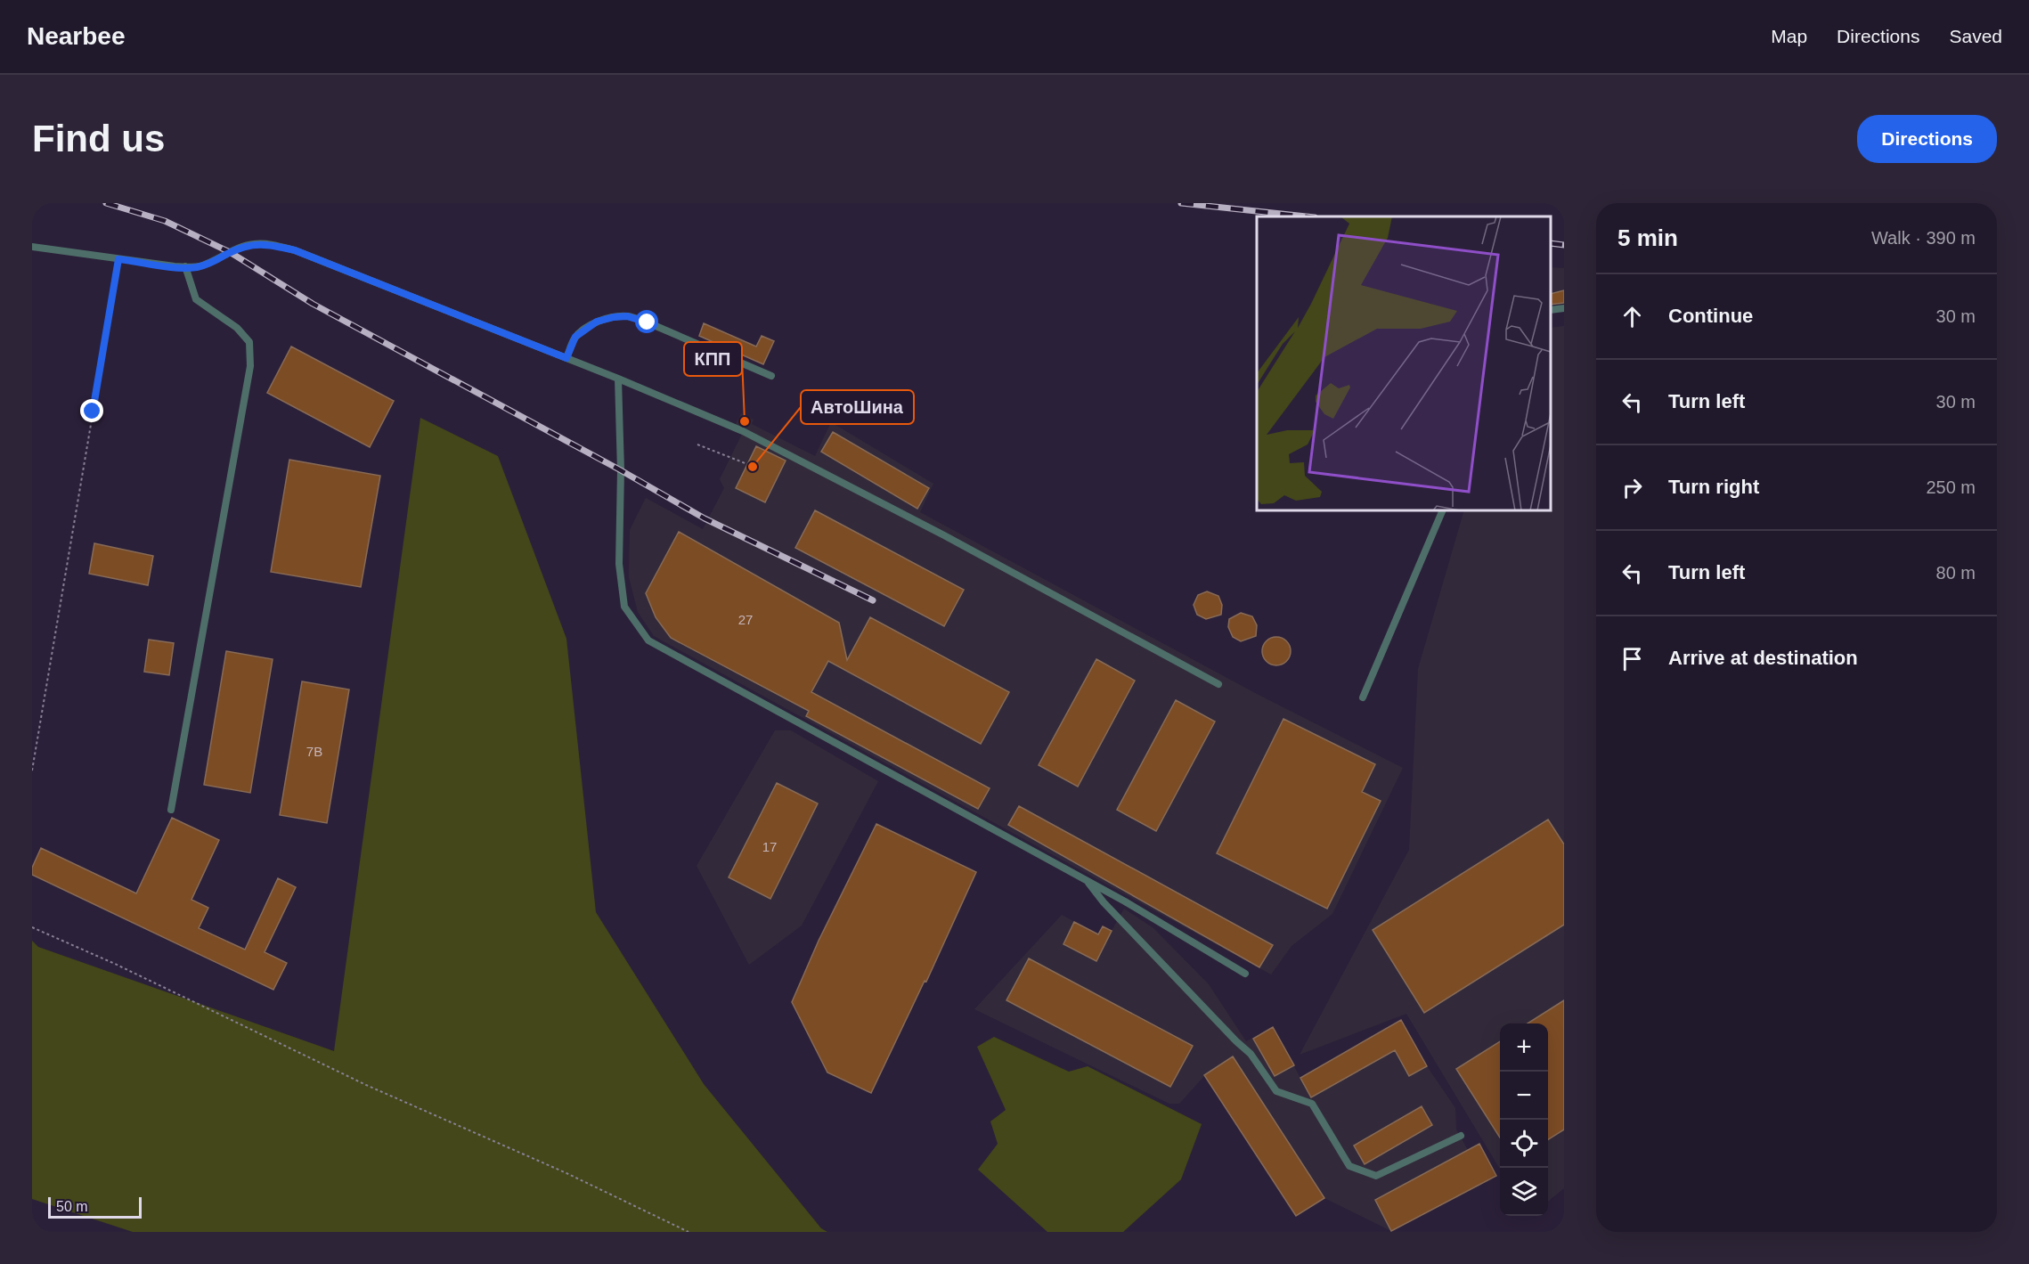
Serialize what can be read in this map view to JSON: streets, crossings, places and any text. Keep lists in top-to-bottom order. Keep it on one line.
{"places":["КПП","АвтоШина"],"house_numbers":["27","7В","17"],"scale_bar":"50 m","page":{"header":"Nearbee","nav":["Map","Directions","Saved"],"buttons":"Directions","title":"Find us","heading":["5 min","Walk · 390 m"],"list":[["Continue","30 m"],["Turn left","30 m"],["Turn right","250 m"],["Turn left","80 m"],"Arrive at destination"],"map_buttons":["+","−"],"scale":"50 m"}}
